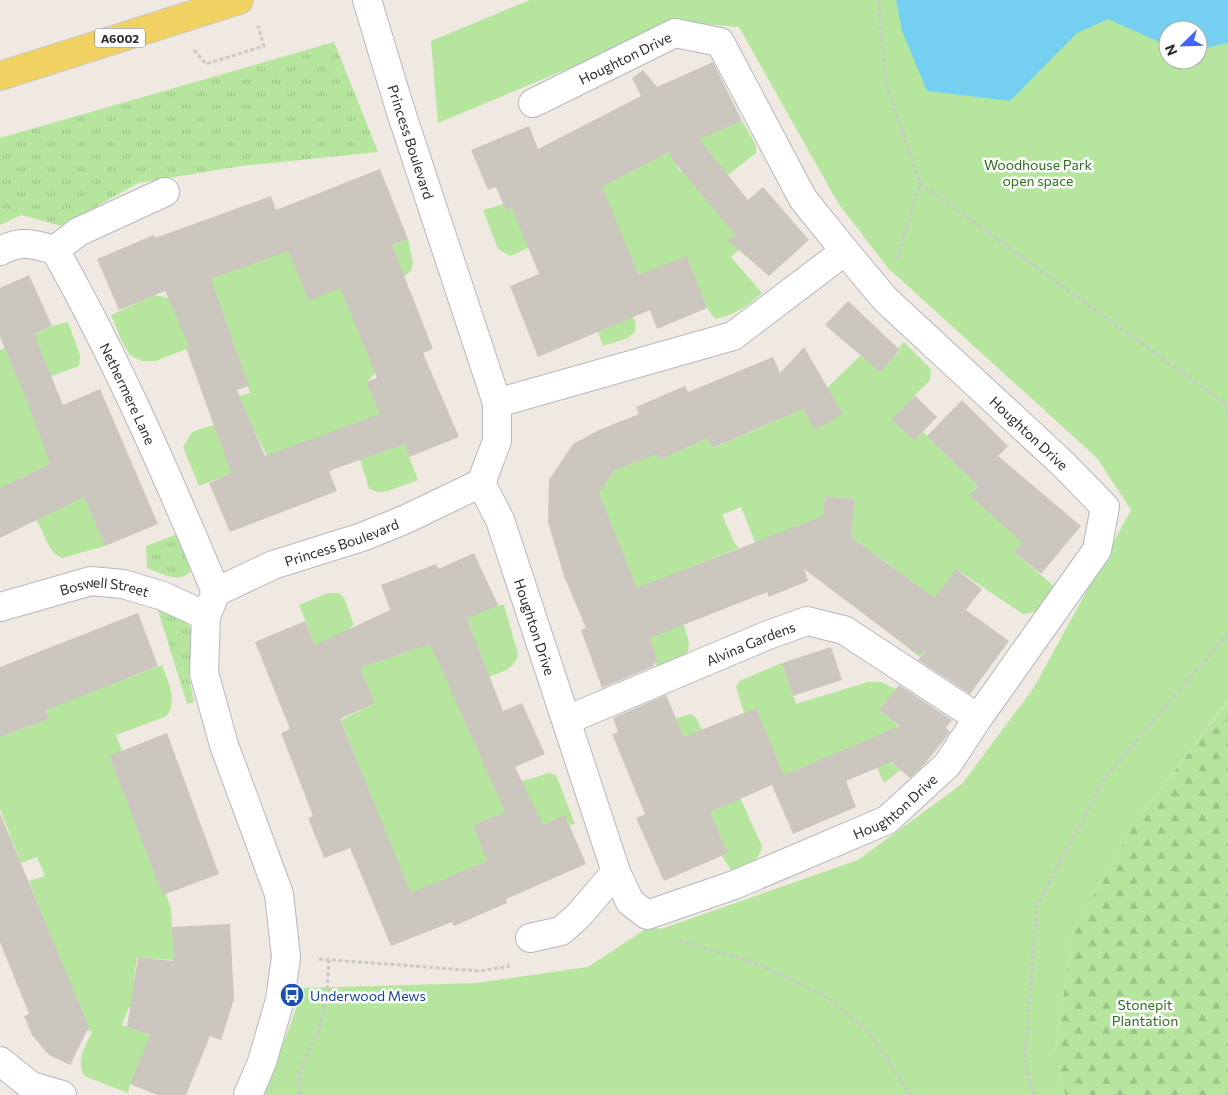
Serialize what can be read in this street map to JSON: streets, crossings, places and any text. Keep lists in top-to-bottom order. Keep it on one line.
{"streets":{"main road":["A6002"],"street":["Houghton Drive","Princess Boulevard","Nethermere Lane","Boswell Street","Alvina Gardens"]},"crossings":[["Houghton Drive","Princess Boulevard"],["Houghton Drive","Alvina Gardens"],["Princess Boulevard","Nethermere Lane"],["Princess Boulevard","Boswell Street"],["Nethermere Lane","Boswell Street"]],"parks":["Woodhouse Park open space","Stonepit Plantation"],"places":{"bus stop":["Underwood Mews"]},"north":"bottom left"}
